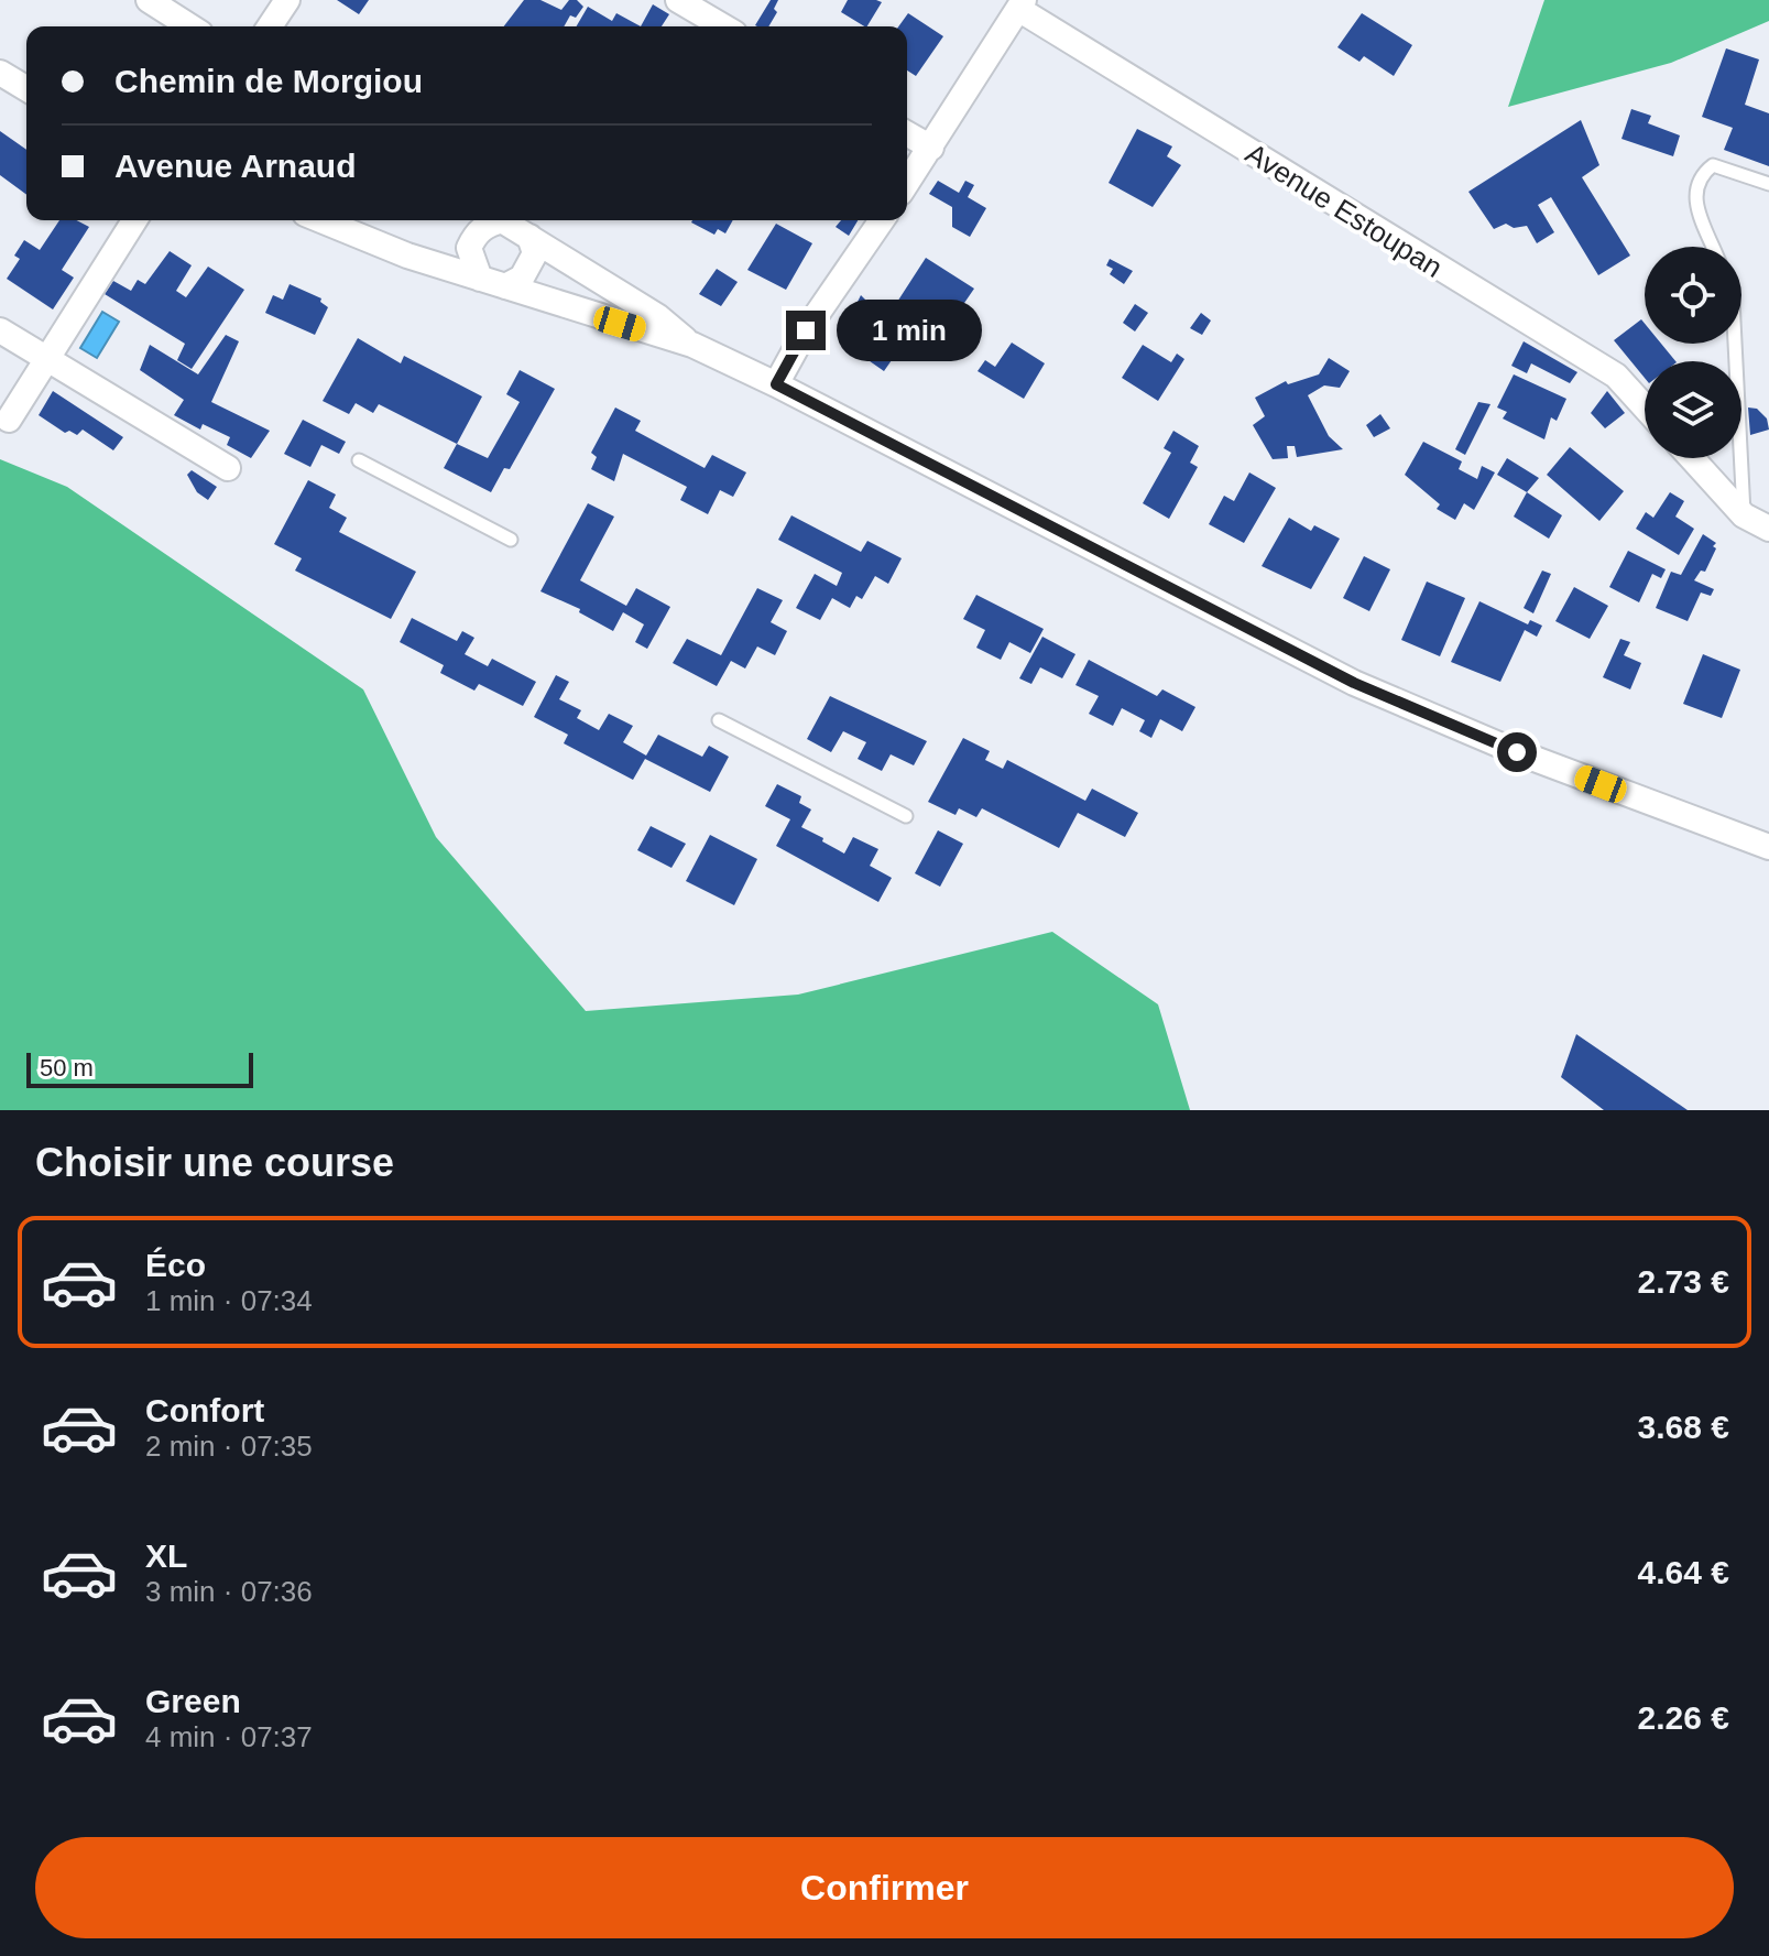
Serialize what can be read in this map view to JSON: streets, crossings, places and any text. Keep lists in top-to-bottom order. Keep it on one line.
{"streets":{"street":["Avenue Estoupan"]},"scale_bar":"50 m","page":{"banner":["Chemin de Morgiou","Avenue Arnaud"],"bubble":"1 min","scale":"50 m","heading":"Choisir une course","list":[{"name":"Éco","note":"1 min · 07:34","value":"2.73 €"},{"name":"Confort","note":"2 min · 07:35","value":"3.68 €"},{"name":"XL","note":"3 min · 07:36","value":"4.64 €"},{"name":"Green","note":"4 min · 07:37","value":"2.26 €"}],"buttons":"Confirmer"}}
